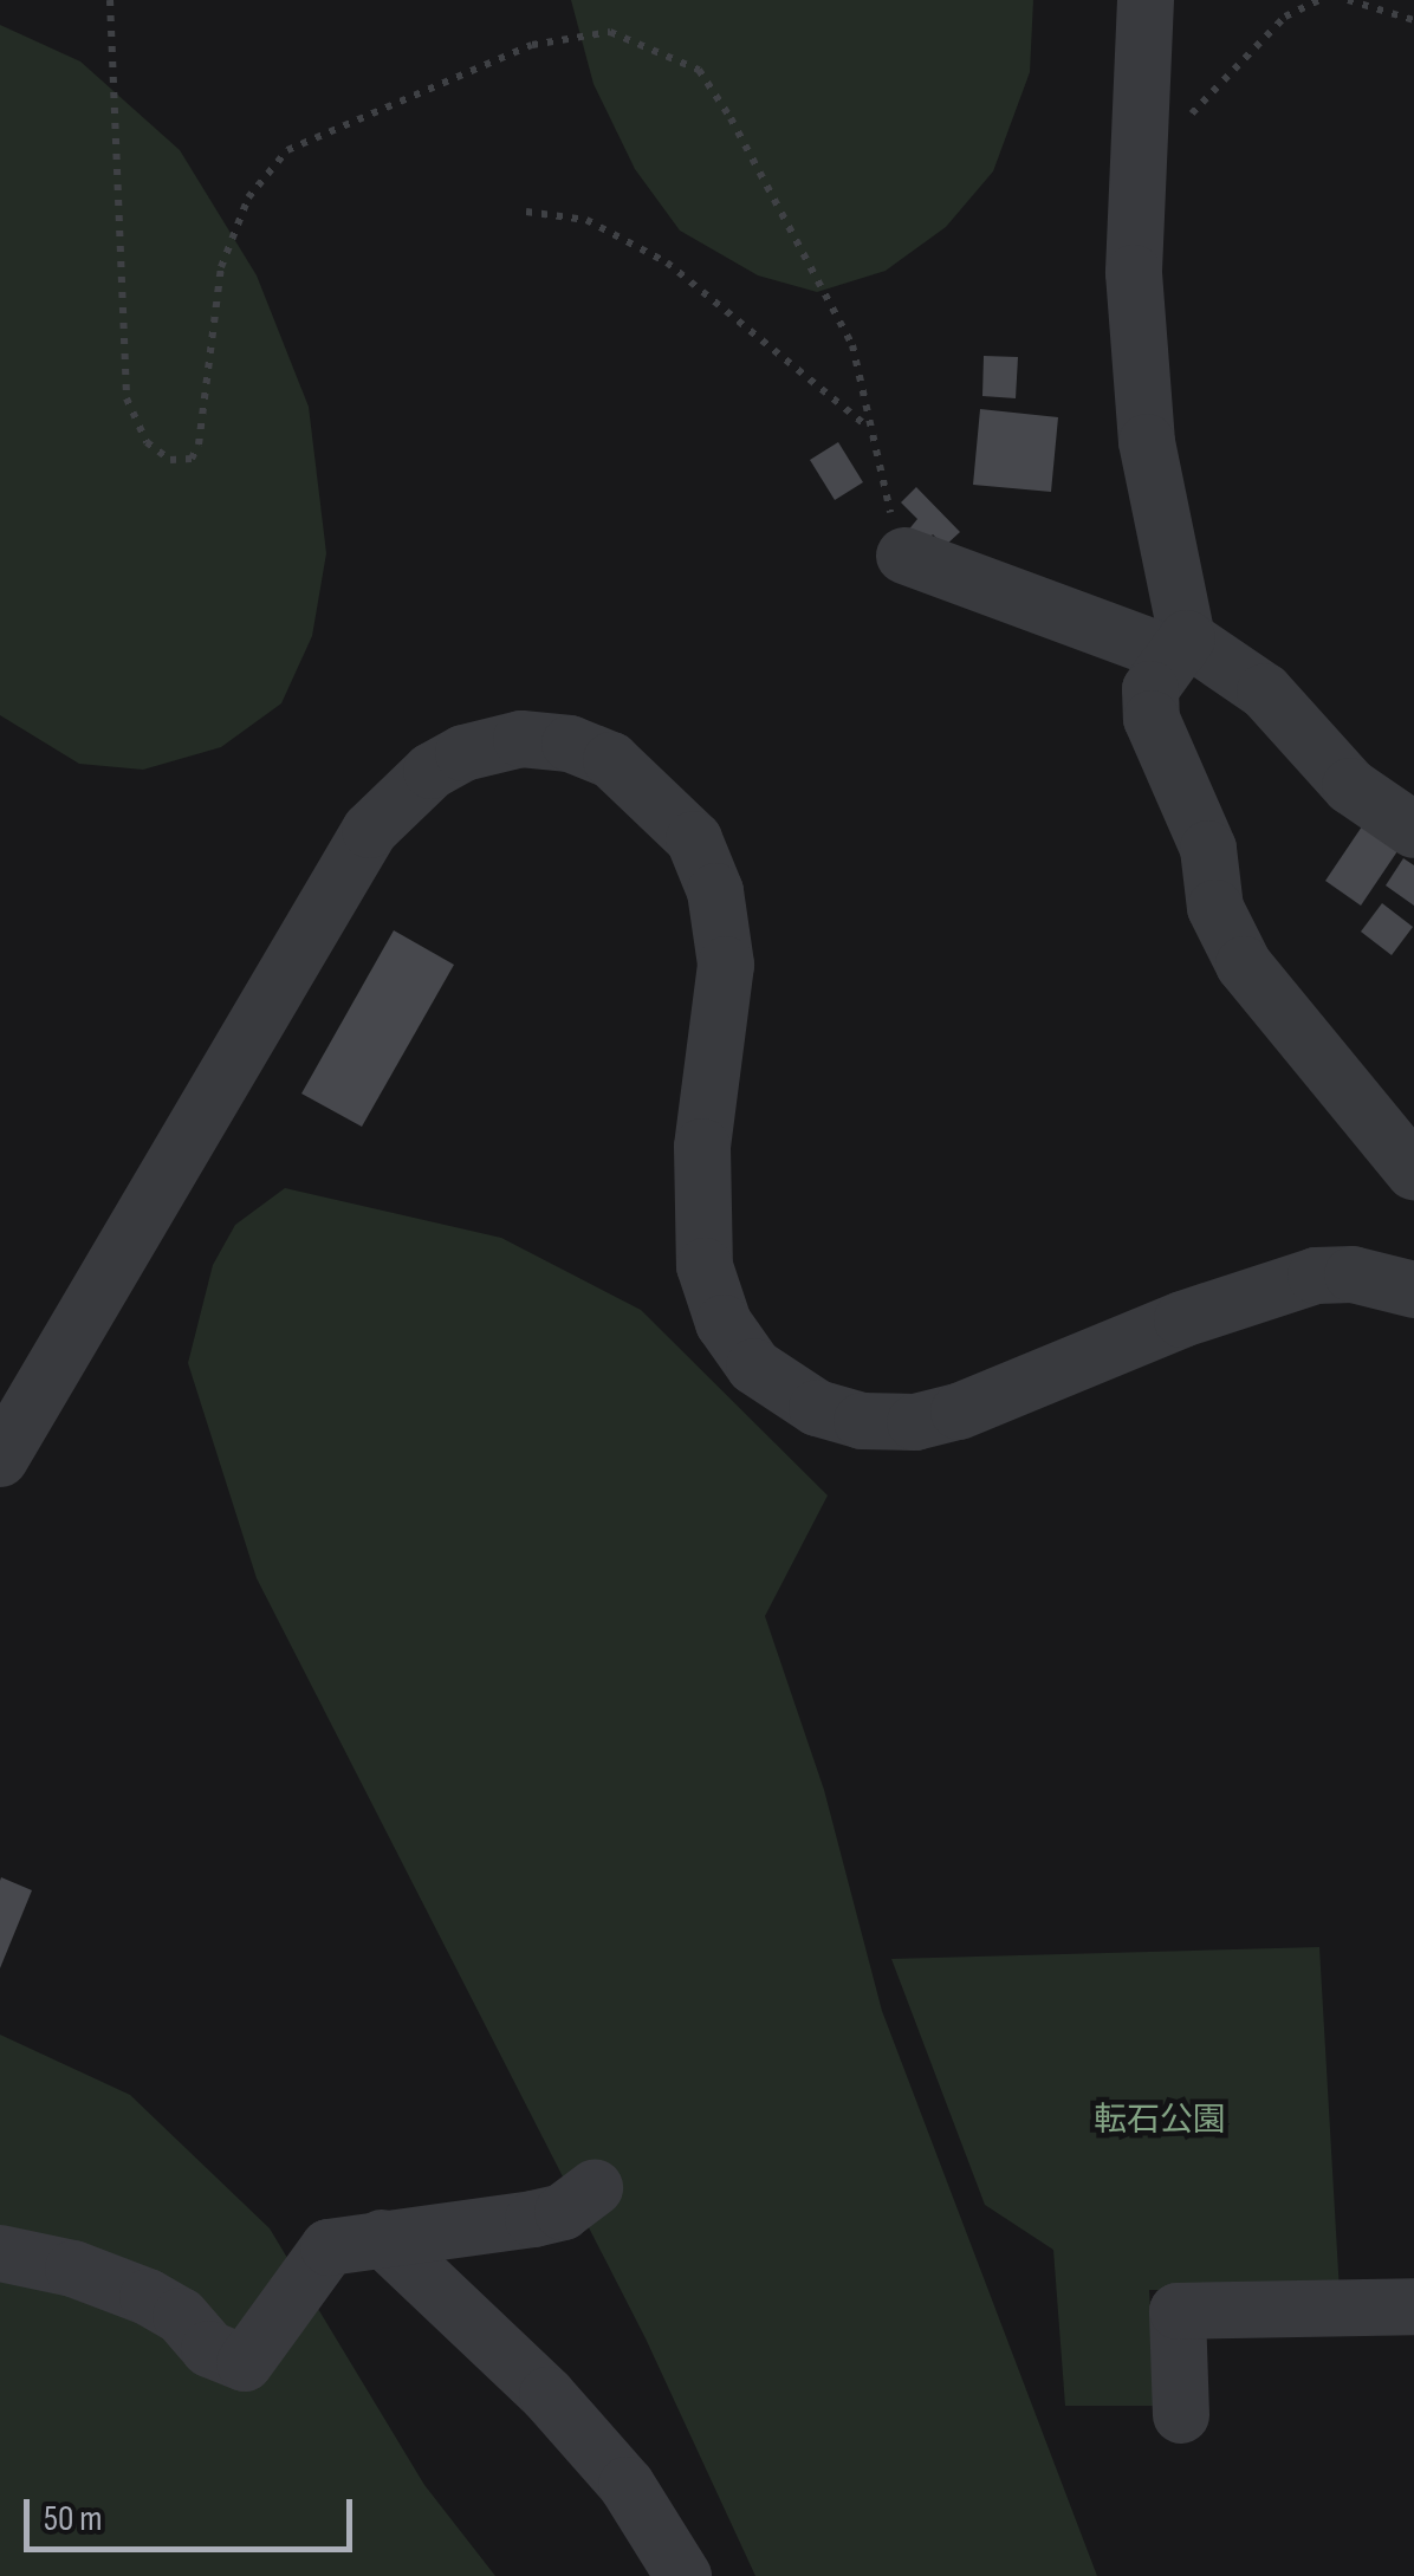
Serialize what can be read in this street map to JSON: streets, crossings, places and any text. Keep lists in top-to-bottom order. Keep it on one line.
{"parks":["転石公園"],"scale_bar":"50 m"}
